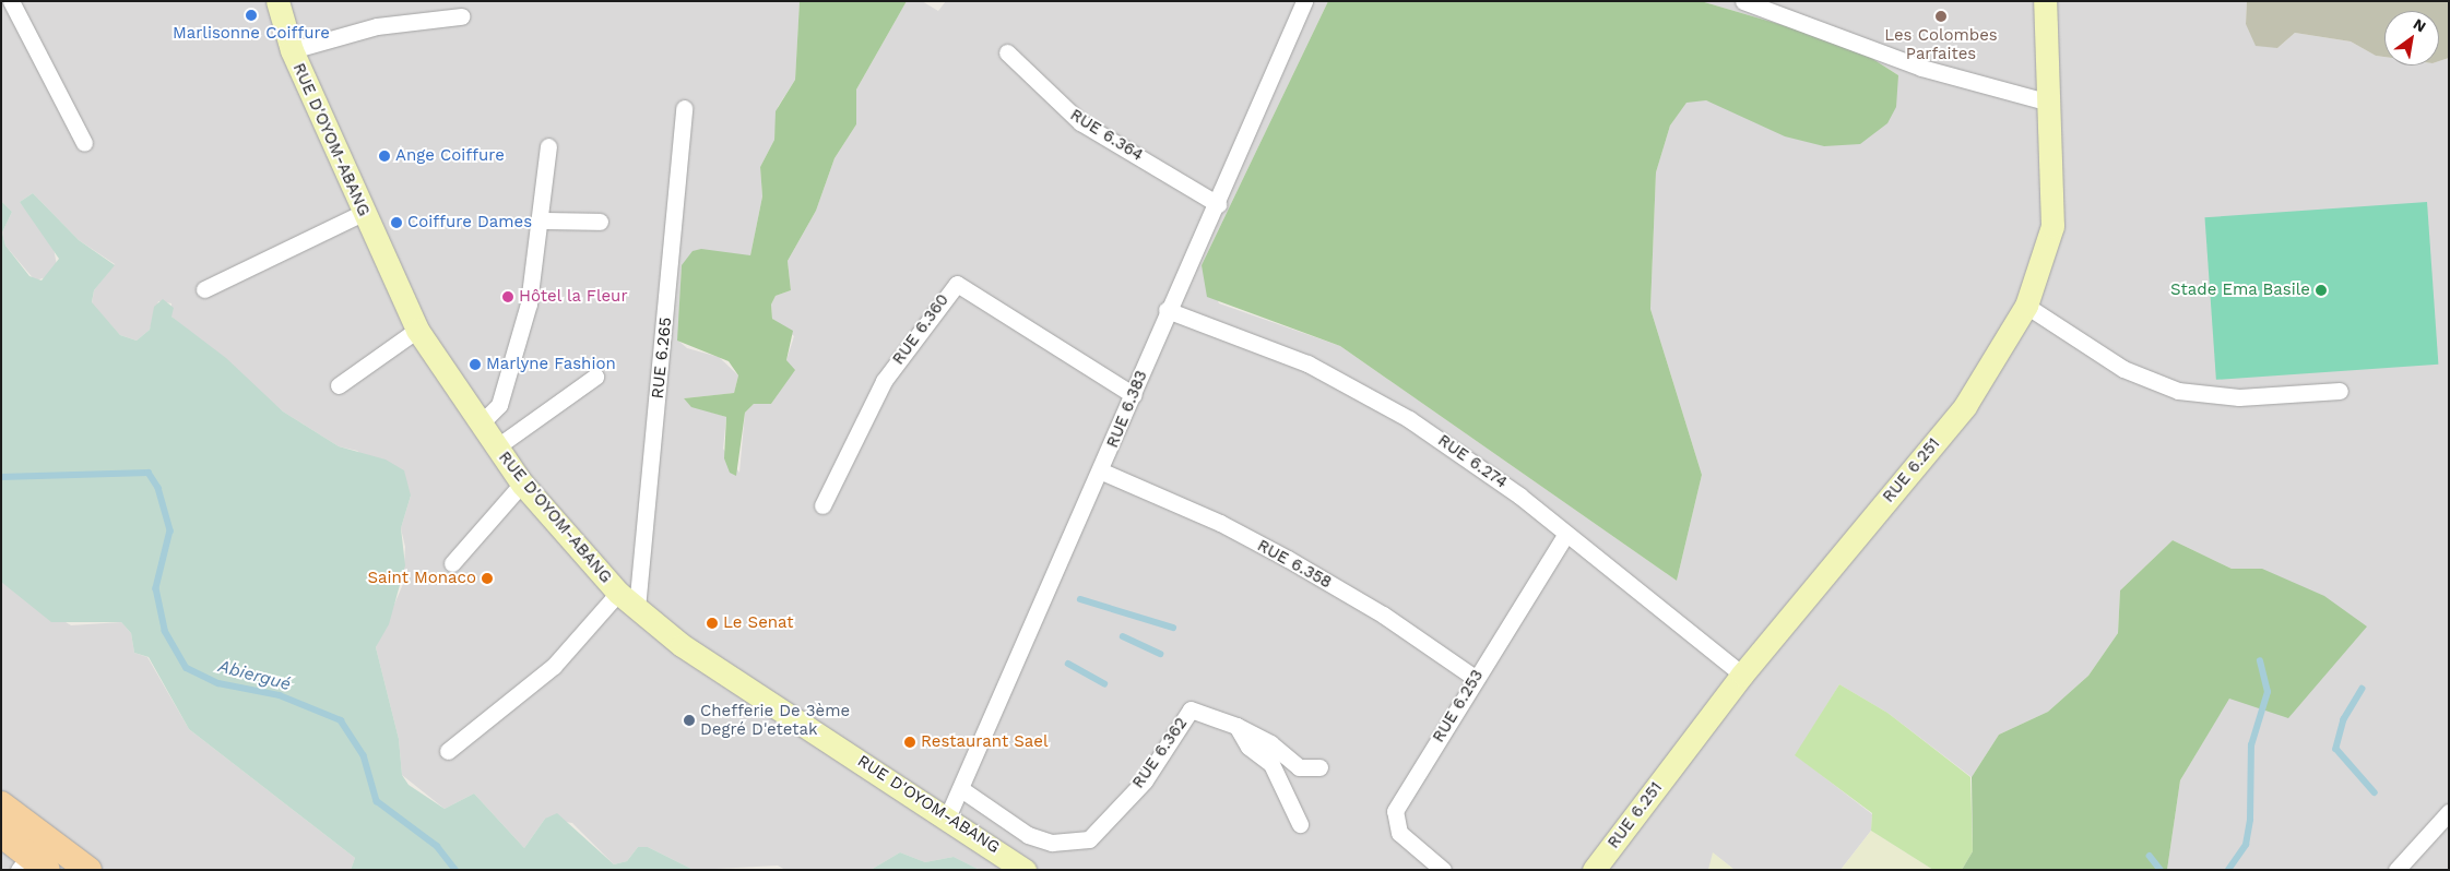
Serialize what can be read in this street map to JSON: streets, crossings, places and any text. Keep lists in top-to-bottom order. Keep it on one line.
{"streets":{"main road":["RUE D'OYOM-ABANG","RUE 6.251"],"street":["RUE 6.364","RUE 6.360","RUE 6.265","RUE 6.383","RUE 6.274","RUE 6.358","RUE 6.253","RUE 6.362"]},"crossings":[["RUE 6.364","RUE 6.383"],["RUE D'OYOM-ABANG","RUE 6.265"],["RUE D'OYOM-ABANG","RUE 6.383"],["RUE 6.360","RUE 6.383"],["RUE 6.383","RUE 6.274"],["RUE 6.383","RUE 6.358"],["RUE 6.383","RUE 6.362"],["RUE 6.274","RUE 6.251"],["RUE 6.274","RUE 6.253"],["RUE 6.358","RUE 6.253"]],"water":["Abiergué"],"places":["Marlisonne Coiffure","Les Colombes Parfaites","Ange Coiffure","Coiffure Dames","Stade Ema Basile","Hôtel la Fleur","Marlyne Fashion","Saint Monaco","Le Senat","Chefferie De 3ème Degré D'etetak","Restaurant Sael"],"north":"top right"}
